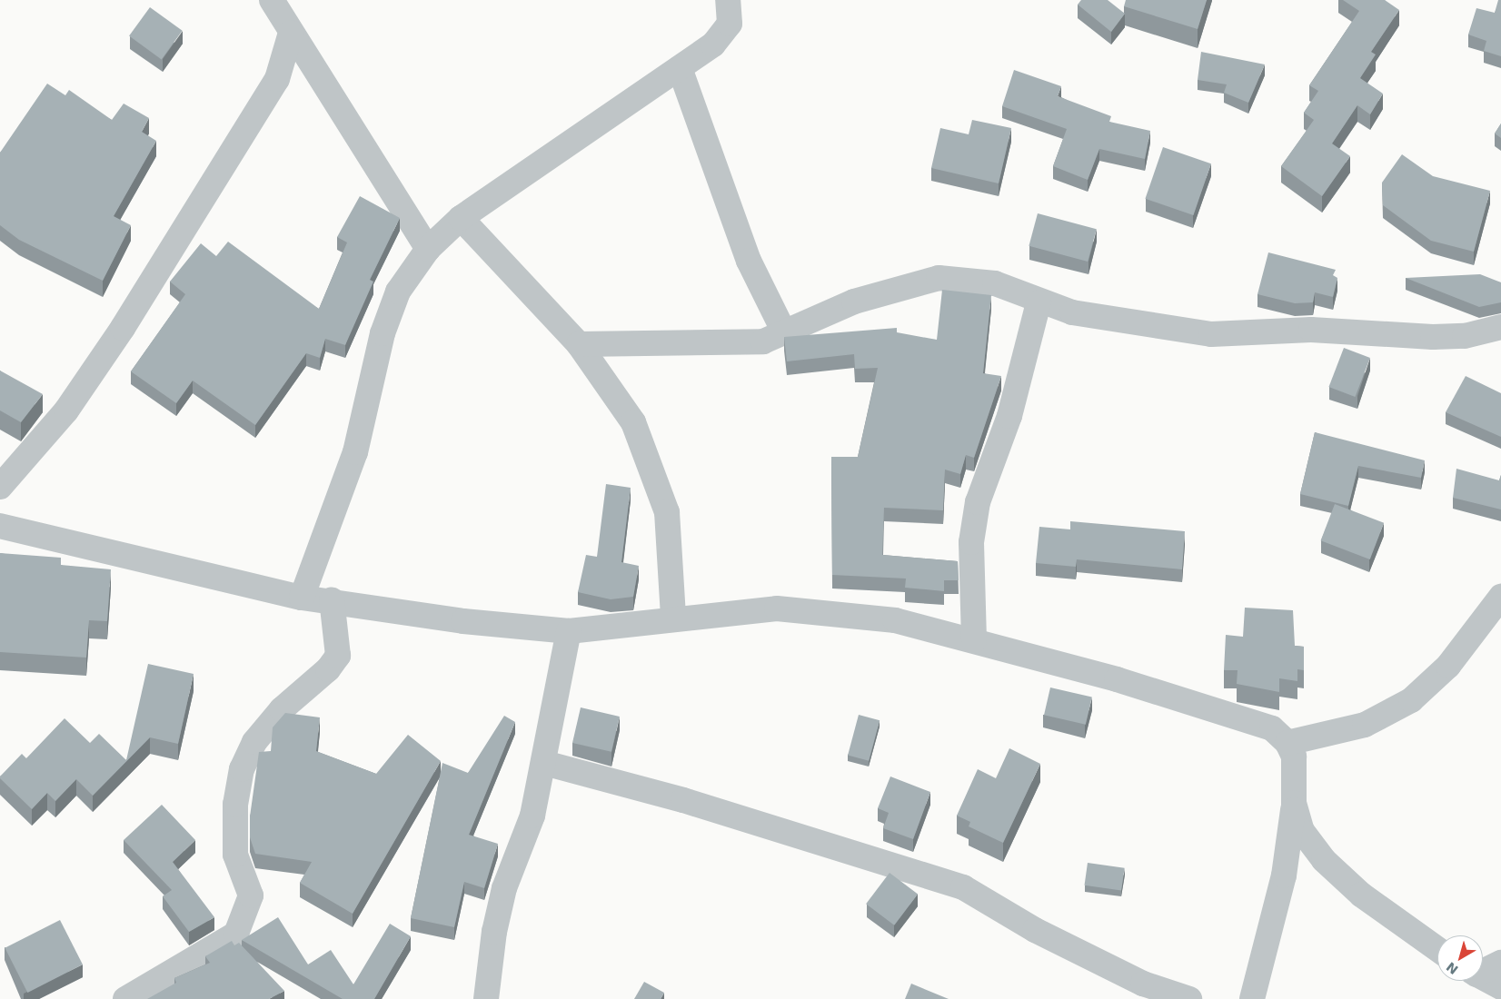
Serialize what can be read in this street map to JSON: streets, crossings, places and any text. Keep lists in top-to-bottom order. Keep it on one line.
{"north":"bottom left"}
